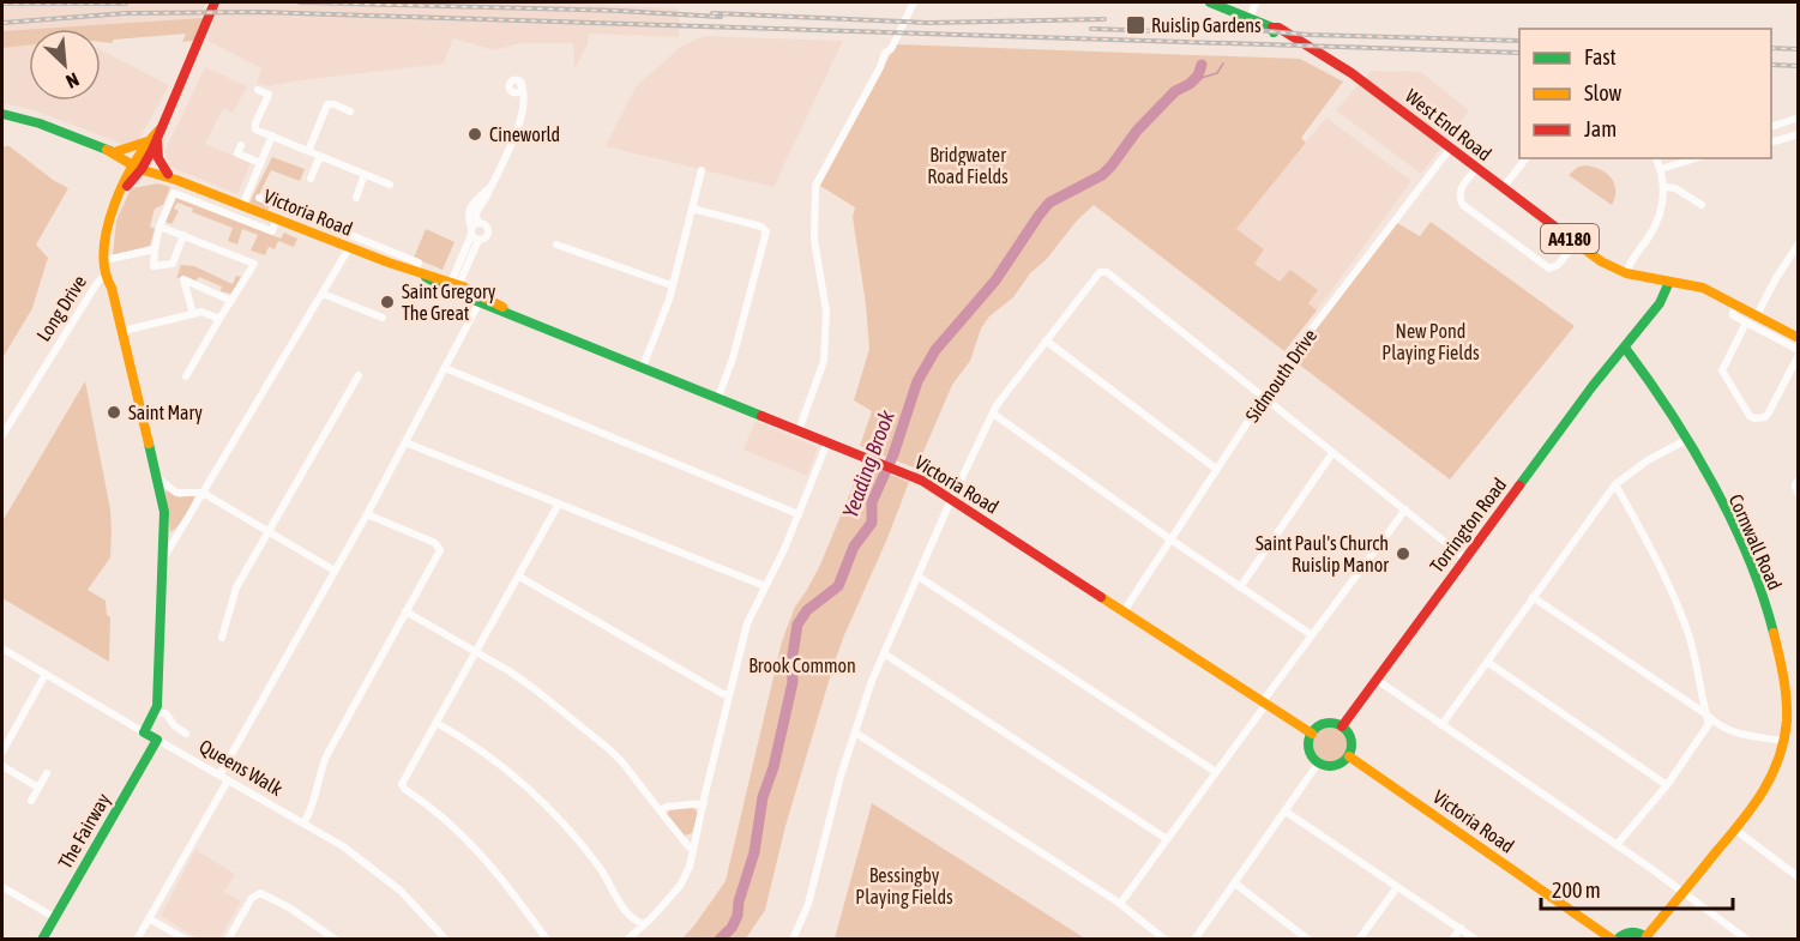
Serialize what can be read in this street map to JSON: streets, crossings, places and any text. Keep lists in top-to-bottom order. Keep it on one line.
{"streets":{"street":["West End Road","Victoria Road","A4180","Long Drive","Sidmouth Drive","Torrington Road","Cornwall Road","Queens Walk","The Fairway"]},"crossings":[["West End Road","Sidmouth Drive"],["Victoria Road","Long Drive"],["Victoria Road","Sidmouth Drive"],["Victoria Road","Torrington Road"],["Victoria Road","Cornwall Road"],["Torrington Road","Cornwall Road"],["Queens Walk","The Fairway"]],"water":["Yeading Brook"],"parks":["Bridgwater Road Fields","New Pond Playing Fields","Brook Common","Bessingby Playing Fields"],"places":{"transit":["Ruislip Gardens"],"other":["Cineworld","Saint Gregory The Great","Saint Mary","Saint Paul's Church Ruislip Manor"]},"legend":["Fast","Slow","Jam"],"scale_bar":"200 m","north":"bottom right"}
